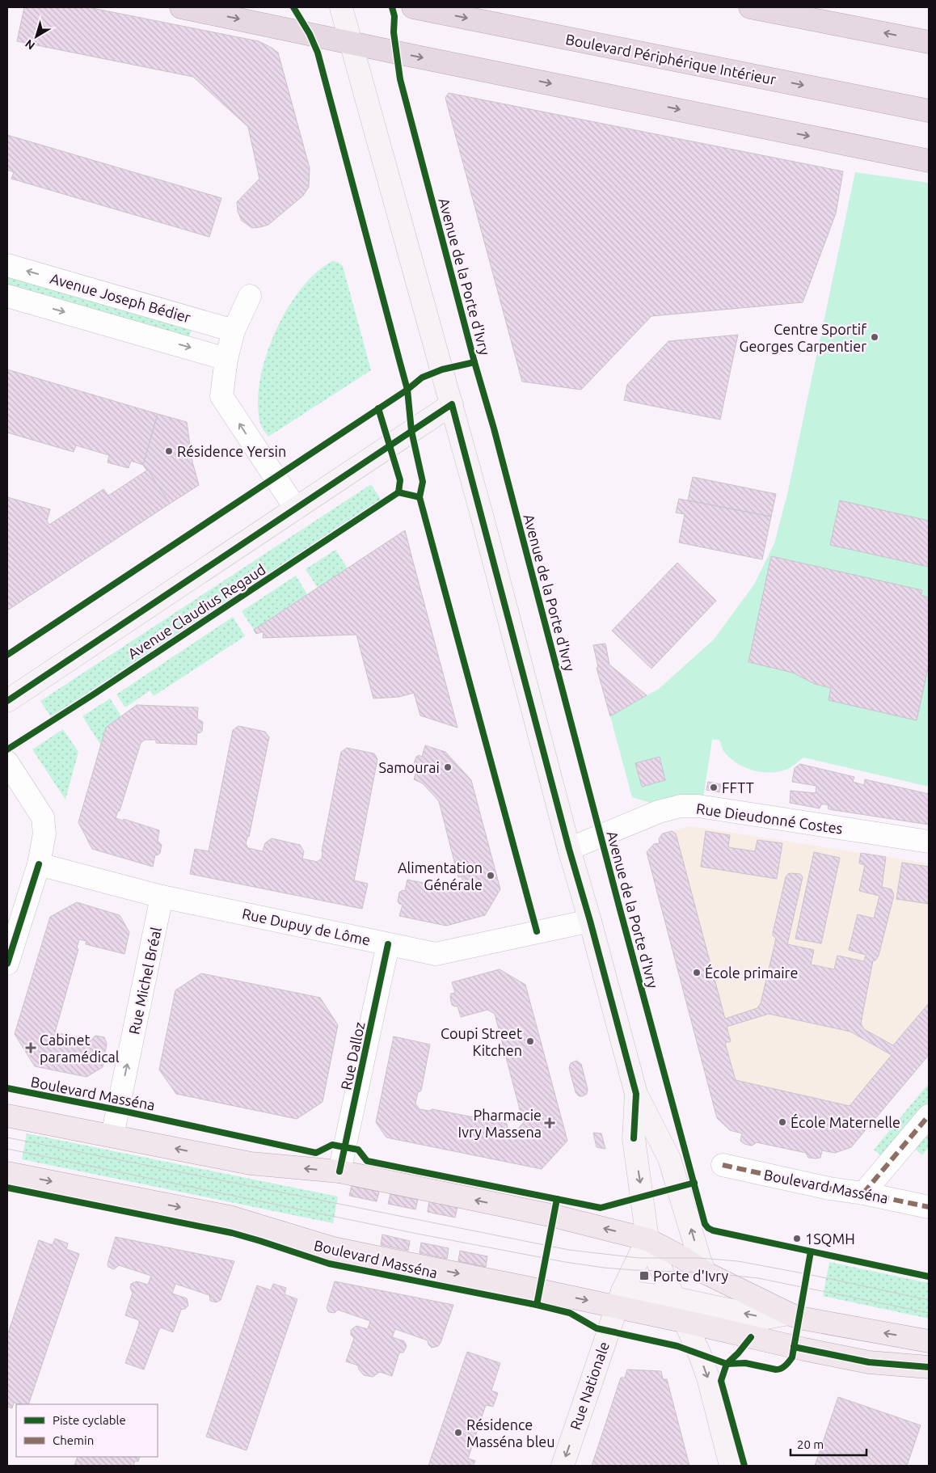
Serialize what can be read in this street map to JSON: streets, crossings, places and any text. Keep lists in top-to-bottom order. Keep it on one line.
{"streets":{"highway":["Boulevard Périphérique Intérieur"],"main road":["Avenue Claudius Regaud","Boulevard Masséna","Rue Nationale"],"street":["Avenue Joseph Bédier","Rue Dieudonné Costes","Rue Dupuy de Lôme","Rue Michel Bréal","Rue Dalloz"],"cycle path":["Avenue de la Porte d'Ivry"]},"crossings":[["Rue Dupuy de Lôme","Rue Michel Bréal"],["Rue Dupuy de Lôme","Rue Dalloz"],["Boulevard Masséna","Rue Nationale"]],"one_way":["Boulevard Masséna","Rue Nationale"],"places":{"other":["Centre Sportif Georges Carpentier","Résidence Yersin","Samourai","FFTT","Alimentation Générale","École primaire","Coupi Street Kitchen","École Maternelle","1SQMH","Résidence Masséna bleu"],"health":["Cabinet paramédical","Pharmacie Ivry Massena"],"transit":["Porte d'Ivry"]},"legend":["Piste cyclable","Chemin"],"scale_bar":"20 m","north":"bottom left"}
